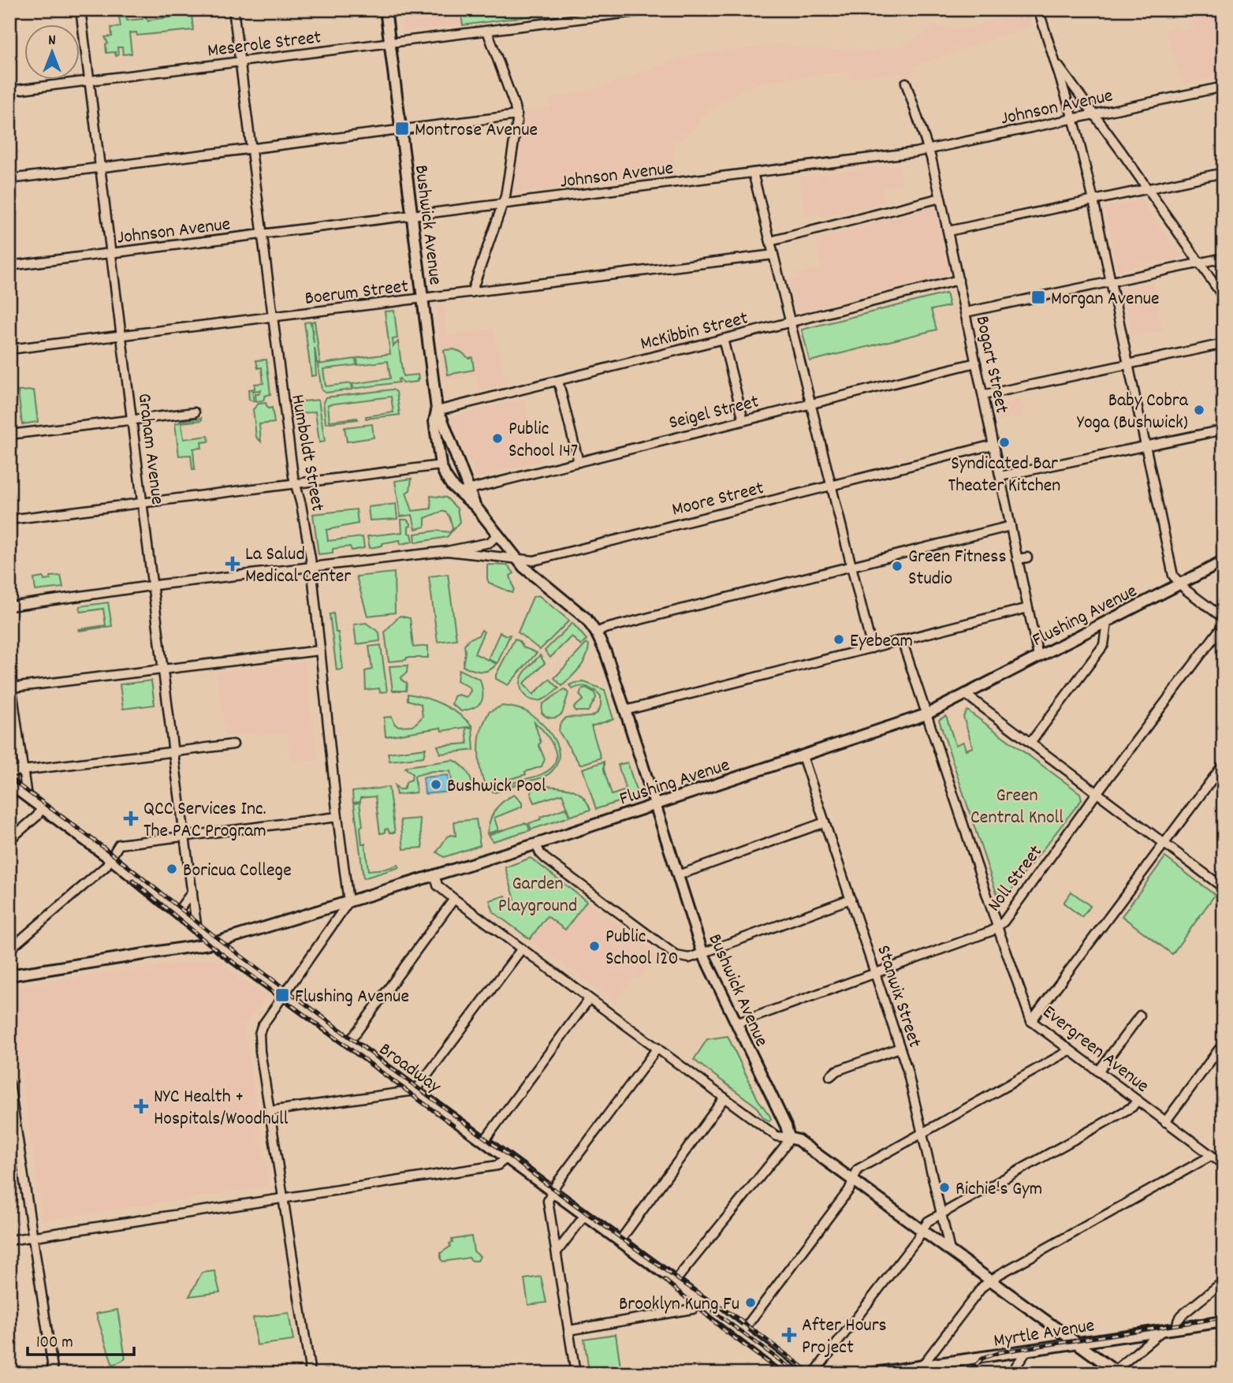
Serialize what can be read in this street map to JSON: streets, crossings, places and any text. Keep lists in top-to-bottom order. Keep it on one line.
{"streets":{"main road":["Bushwick Avenue","Flushing Avenue","Broadway","Myrtle Avenue"],"street":["Meserole Street","Johnson Avenue","Boerum Street","McKibbin Street","Bogart Street","Seigel Street","Graham Avenue","Humboldt Street","Moore Street","Noll Street","Stanwix Street","Evergreen Avenue"]},"crossings":[["Meserole Street","Bushwick Avenue"],["Meserole Street","Graham Avenue"],["Meserole Street","Humboldt Street"],["Johnson Avenue","Bushwick Avenue"],["Johnson Avenue","Bogart Street"],["Johnson Avenue","Graham Avenue"],["Johnson Avenue","Humboldt Street"],["Bushwick Avenue","Boerum Street"],["Bushwick Avenue","McKibbin Street"],["Bushwick Avenue","Seigel Street"],["Bushwick Avenue","Moore Street"],["Bushwick Avenue","Flushing Avenue"],["Bushwick Avenue","Noll Street"],["Boerum Street","Graham Avenue"],["Boerum Street","Humboldt Street"],["McKibbin Street","Bogart Street"],["Bogart Street","Seigel Street"],["Bogart Street","Moore Street"],["Bogart Street","Flushing Avenue"],["Graham Avenue","Moore Street"],["Graham Avenue","Broadway"],["Humboldt Street","Moore Street"],["Humboldt Street","Flushing Avenue"],["Flushing Avenue","Stanwix Street"],["Flushing Avenue","Evergreen Avenue"],["Flushing Avenue","Broadway"],["Noll Street","Stanwix Street"],["Noll Street","Evergreen Avenue"]],"parks":["Green Central Knoll","Garden Playground"],"places":{"transit":["Montrose Avenue","Morgan Avenue","Flushing Avenue"],"other":["Baby Cobra Yoga (Bushwick)","Public School 147","Syndicated Bar Theater Kitchen","Green Fitness Studio","Eyebeam","Bushwick Pool","Boricua College","Public School 120","Richie's Gym","Brooklyn Kung Fu"],"health":["La Salud Medical Center","QCC Services Inc. The PAC Program","NYC Health + Hospitals/Woodhull","After Hours Project"]},"scale_bar":"100 m","north":"top"}
